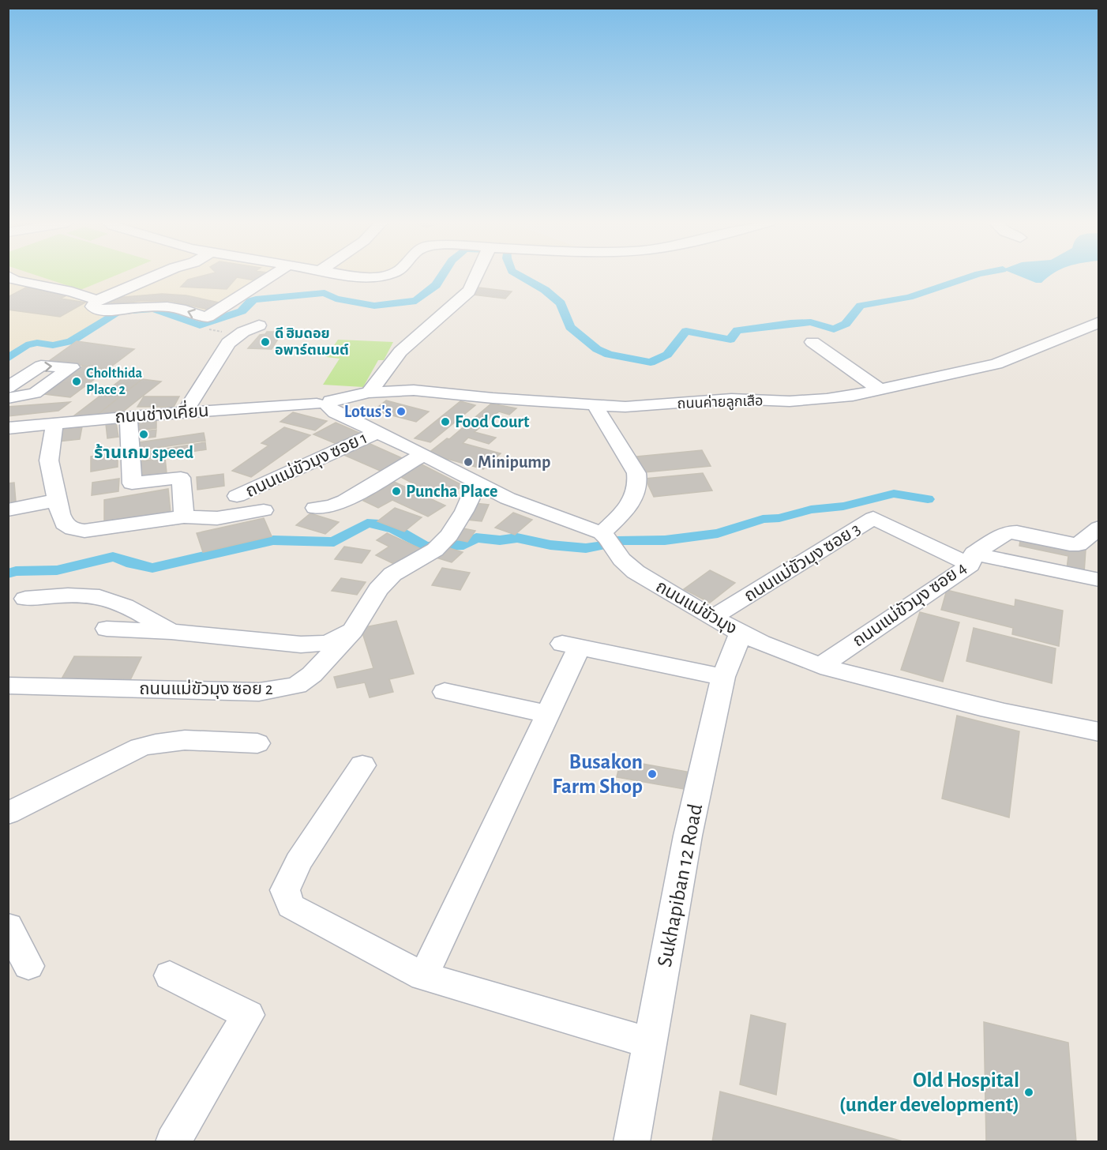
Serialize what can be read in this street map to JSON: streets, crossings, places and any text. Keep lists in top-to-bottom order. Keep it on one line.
{"streets":{"street":["ถนนค่ายลูกเสือ","ถนนช่างเคี่ยน","ถนนแม่ขัวมุง ซอย 1","ถนนแม่ขัวมุง ซอย 3","ถนนแม่ขัวมุง ซอย 4","ถนนแม่ขัวมุง","ถนนแม่ขัวมุง ซอย 2","Sukhapiban 12 Road"]},"crossings":[["ถนนค่ายลูกเสือ","ถนนช่างเคี่ยน"],["ถนนแม่ขัวมุง ซอย 3","ถนนแม่ขัวมุง ซอย 4"],["ถนนแม่ขัวมุง ซอย 3","ถนนแม่ขัวมุง"],["ถนนแม่ขัวมุง ซอย 4","ถนนแม่ขัวมุง"],["ถนนแม่ขัวมุง","Sukhapiban 12 Road"]],"places":["ดี ฮิมดอย อพาร์ตเมนต์","Cholthida Place 2","Lotus's","Food Court","ร้านเกม speed","Minipump","Puncha Place","Busakon Farm Shop","Old Hospital (under development)"]}
